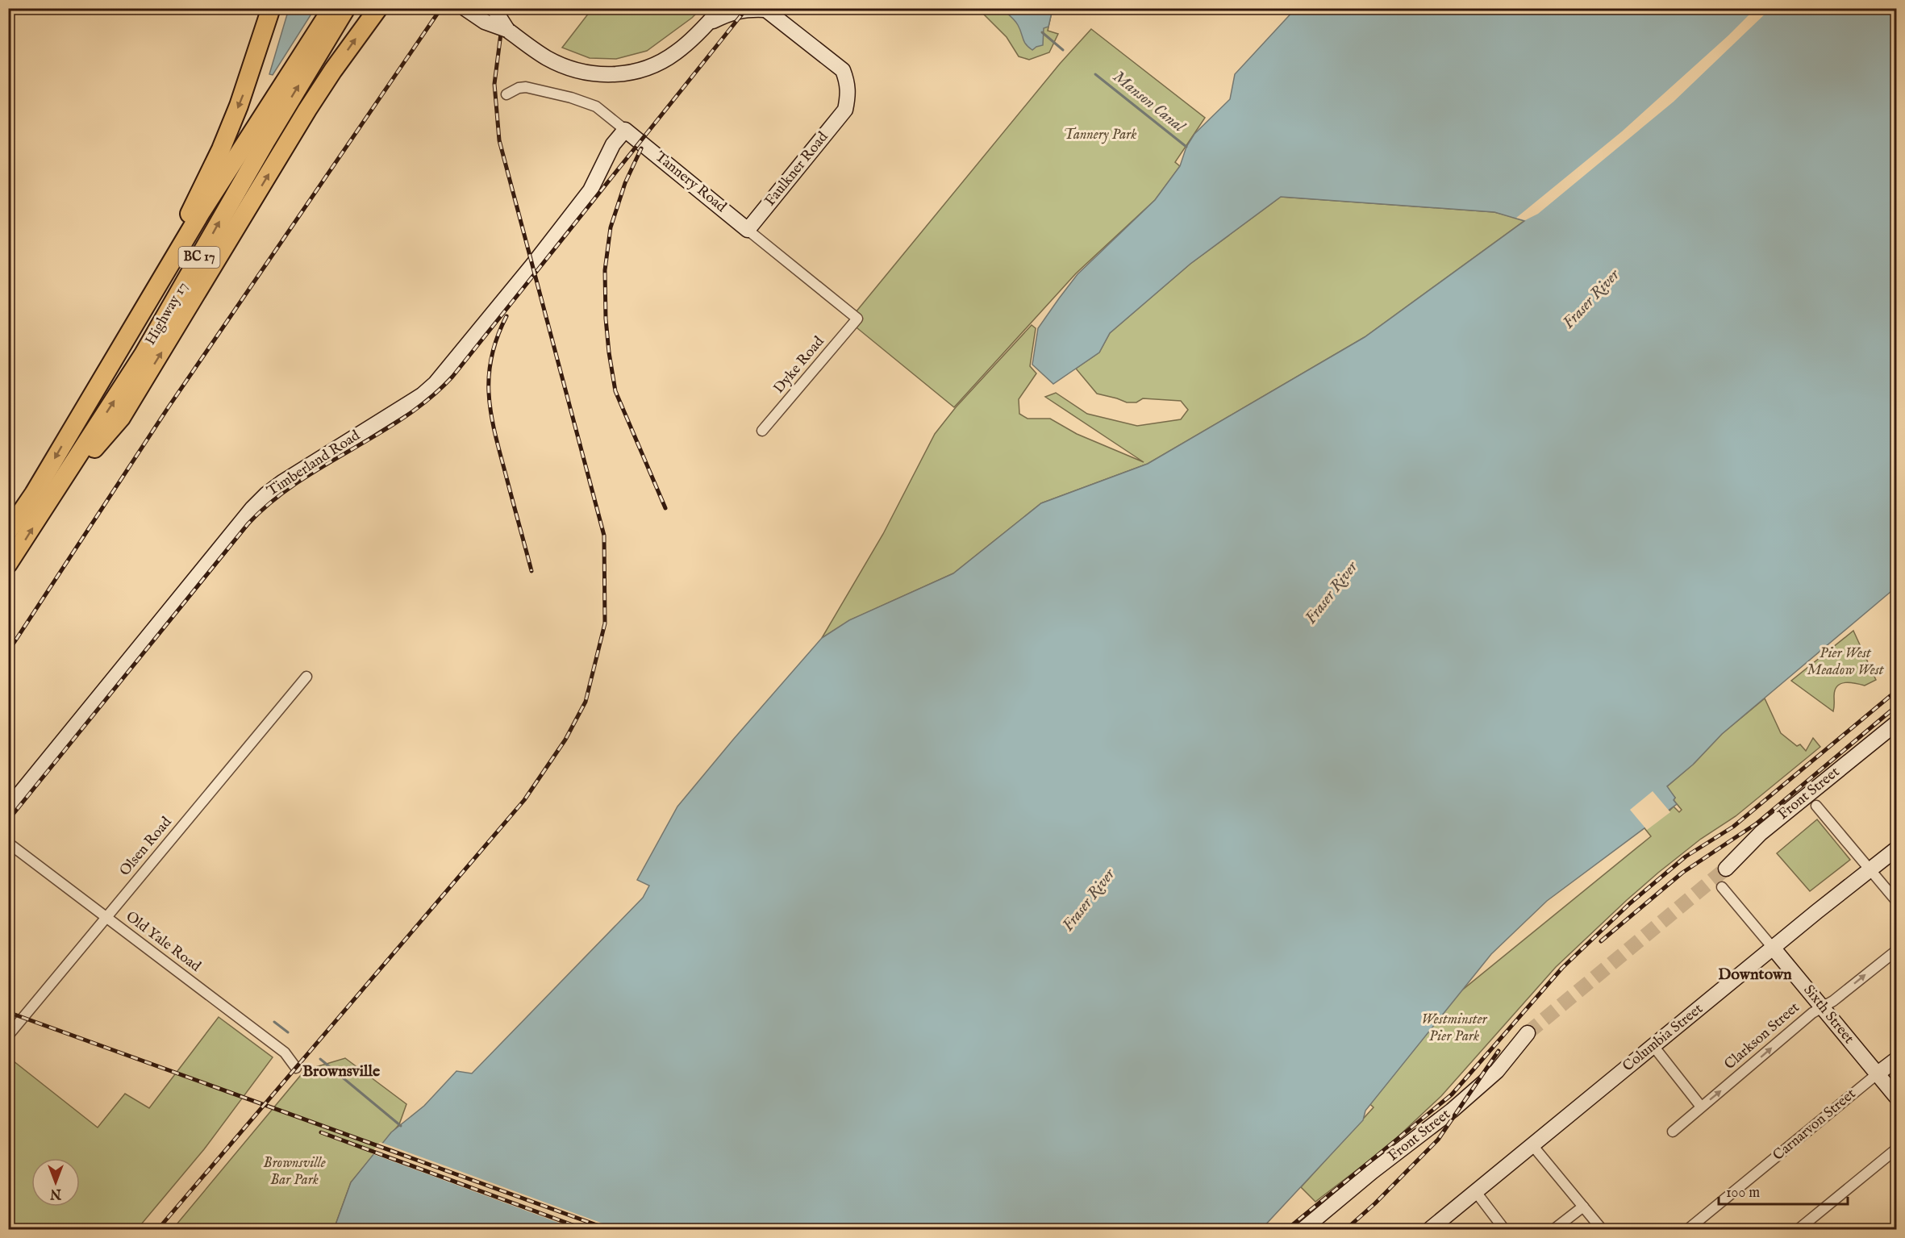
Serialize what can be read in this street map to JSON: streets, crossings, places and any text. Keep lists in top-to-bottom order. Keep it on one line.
{"streets":{"highway":["BC 17","Highway 17"],"street":["Faulkner Road","Tannery Road","Dyke Road","Timberland Road","Front Street","Olsen Road","Old Yale Road","Sixth Street","Clarkson Street","Columbia Street","Carnarvon Street"]},"crossings":[["Faulkner Road","Tannery Road"],["Tannery Road","Dyke Road"],["Tannery Road","Timberland Road"],["Olsen Road","Old Yale Road"],["Sixth Street","Clarkson Street"],["Sixth Street","Columbia Street"],["Sixth Street","Carnarvon Street"]],"one_way":["Clarkson Street"],"districts":["Downtown","Brownsville"],"water":["Manson Canal","Fraser River"],"parks":["Tannery Park","Pier West Meadow West","Westminster Pier Park","Brownsville Bar Park"],"scale_bar":"100 m","north":"bottom"}
